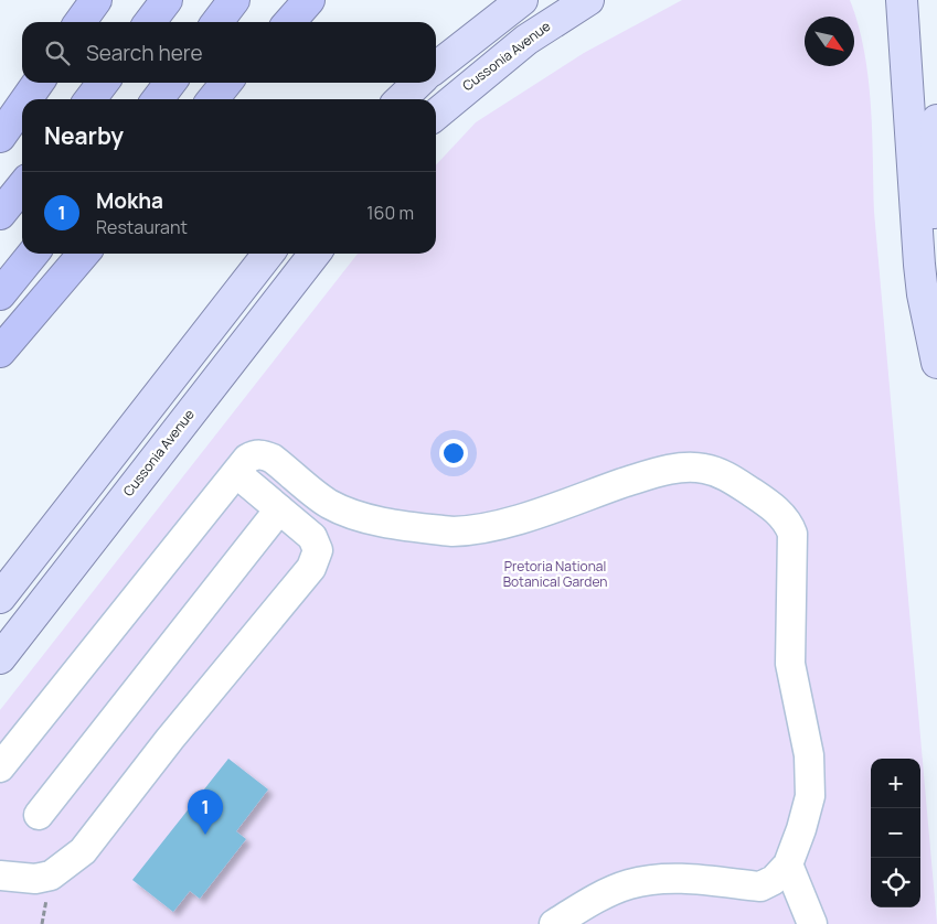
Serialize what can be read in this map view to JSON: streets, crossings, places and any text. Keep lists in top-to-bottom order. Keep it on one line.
{"streets":{"main road":["Cussonia Avenue"]},"parks":["Pretoria National Botanical Garden"],"north":"bottom right","page":{"search":"Search here","heading":"Nearby","list":[{"mark":"1","name":"Mokha","note":"Restaurant","value":"160 m"}],"map_buttons":["+","−"],"pins":"1"}}
